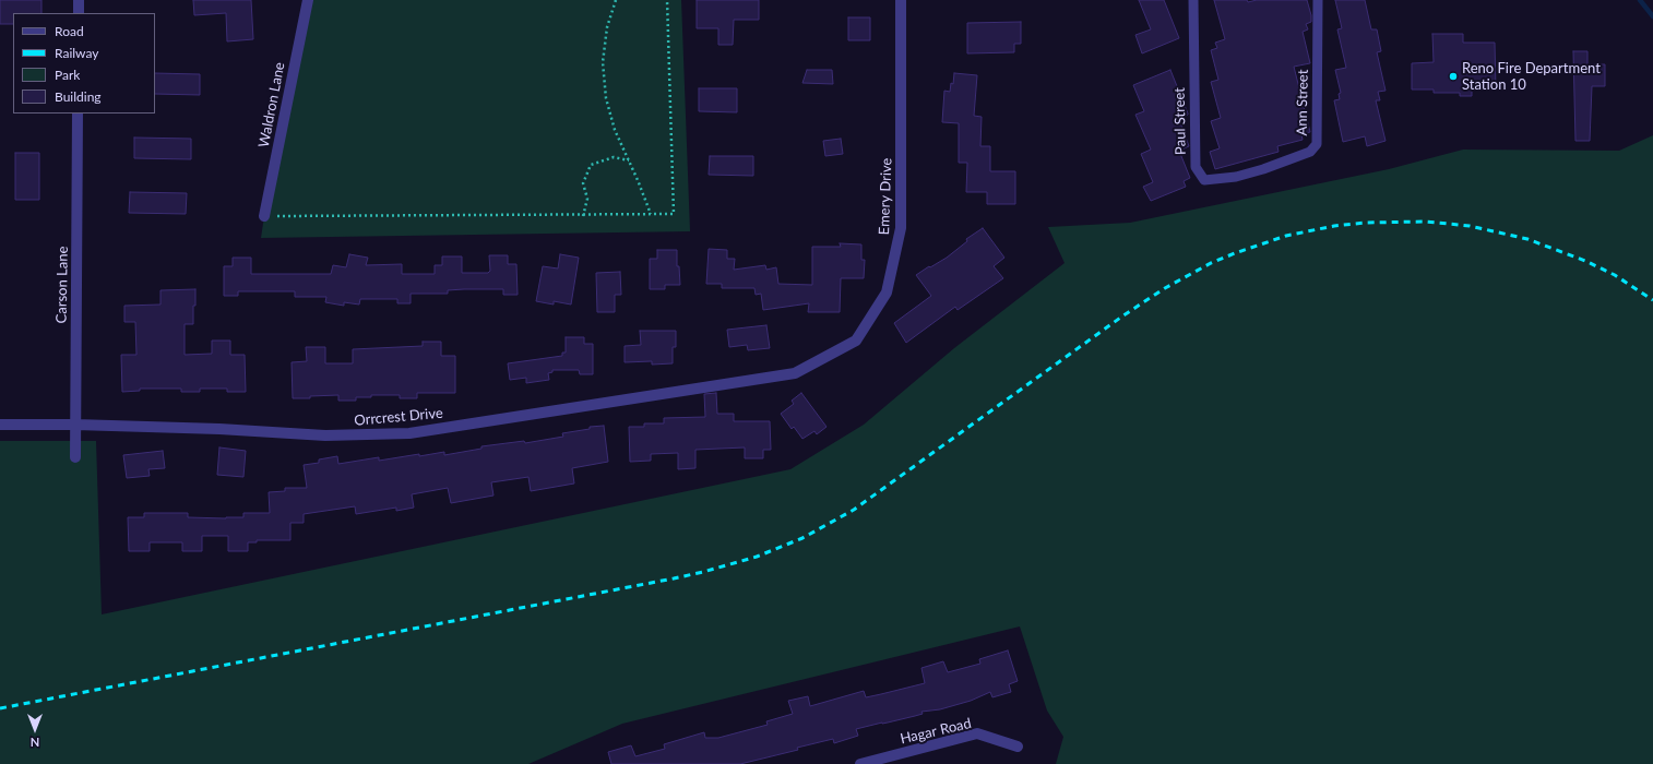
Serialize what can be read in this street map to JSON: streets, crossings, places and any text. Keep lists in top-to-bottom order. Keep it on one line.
{"streets":{"street":["Waldron Lane","Emery Drive","Carson Lane","Orrcrest Drive","Hagar Road"],"lane":["Ann Street","Paul Street"]},"crossings":[["Ann Street","Paul Street"],["Emery Drive","Orrcrest Drive"],["Carson Lane","Orrcrest Drive"]],"places":["Reno Fire Department Station 10"],"legend":["Road","Railway","Park","Building"],"north":"bottom"}
